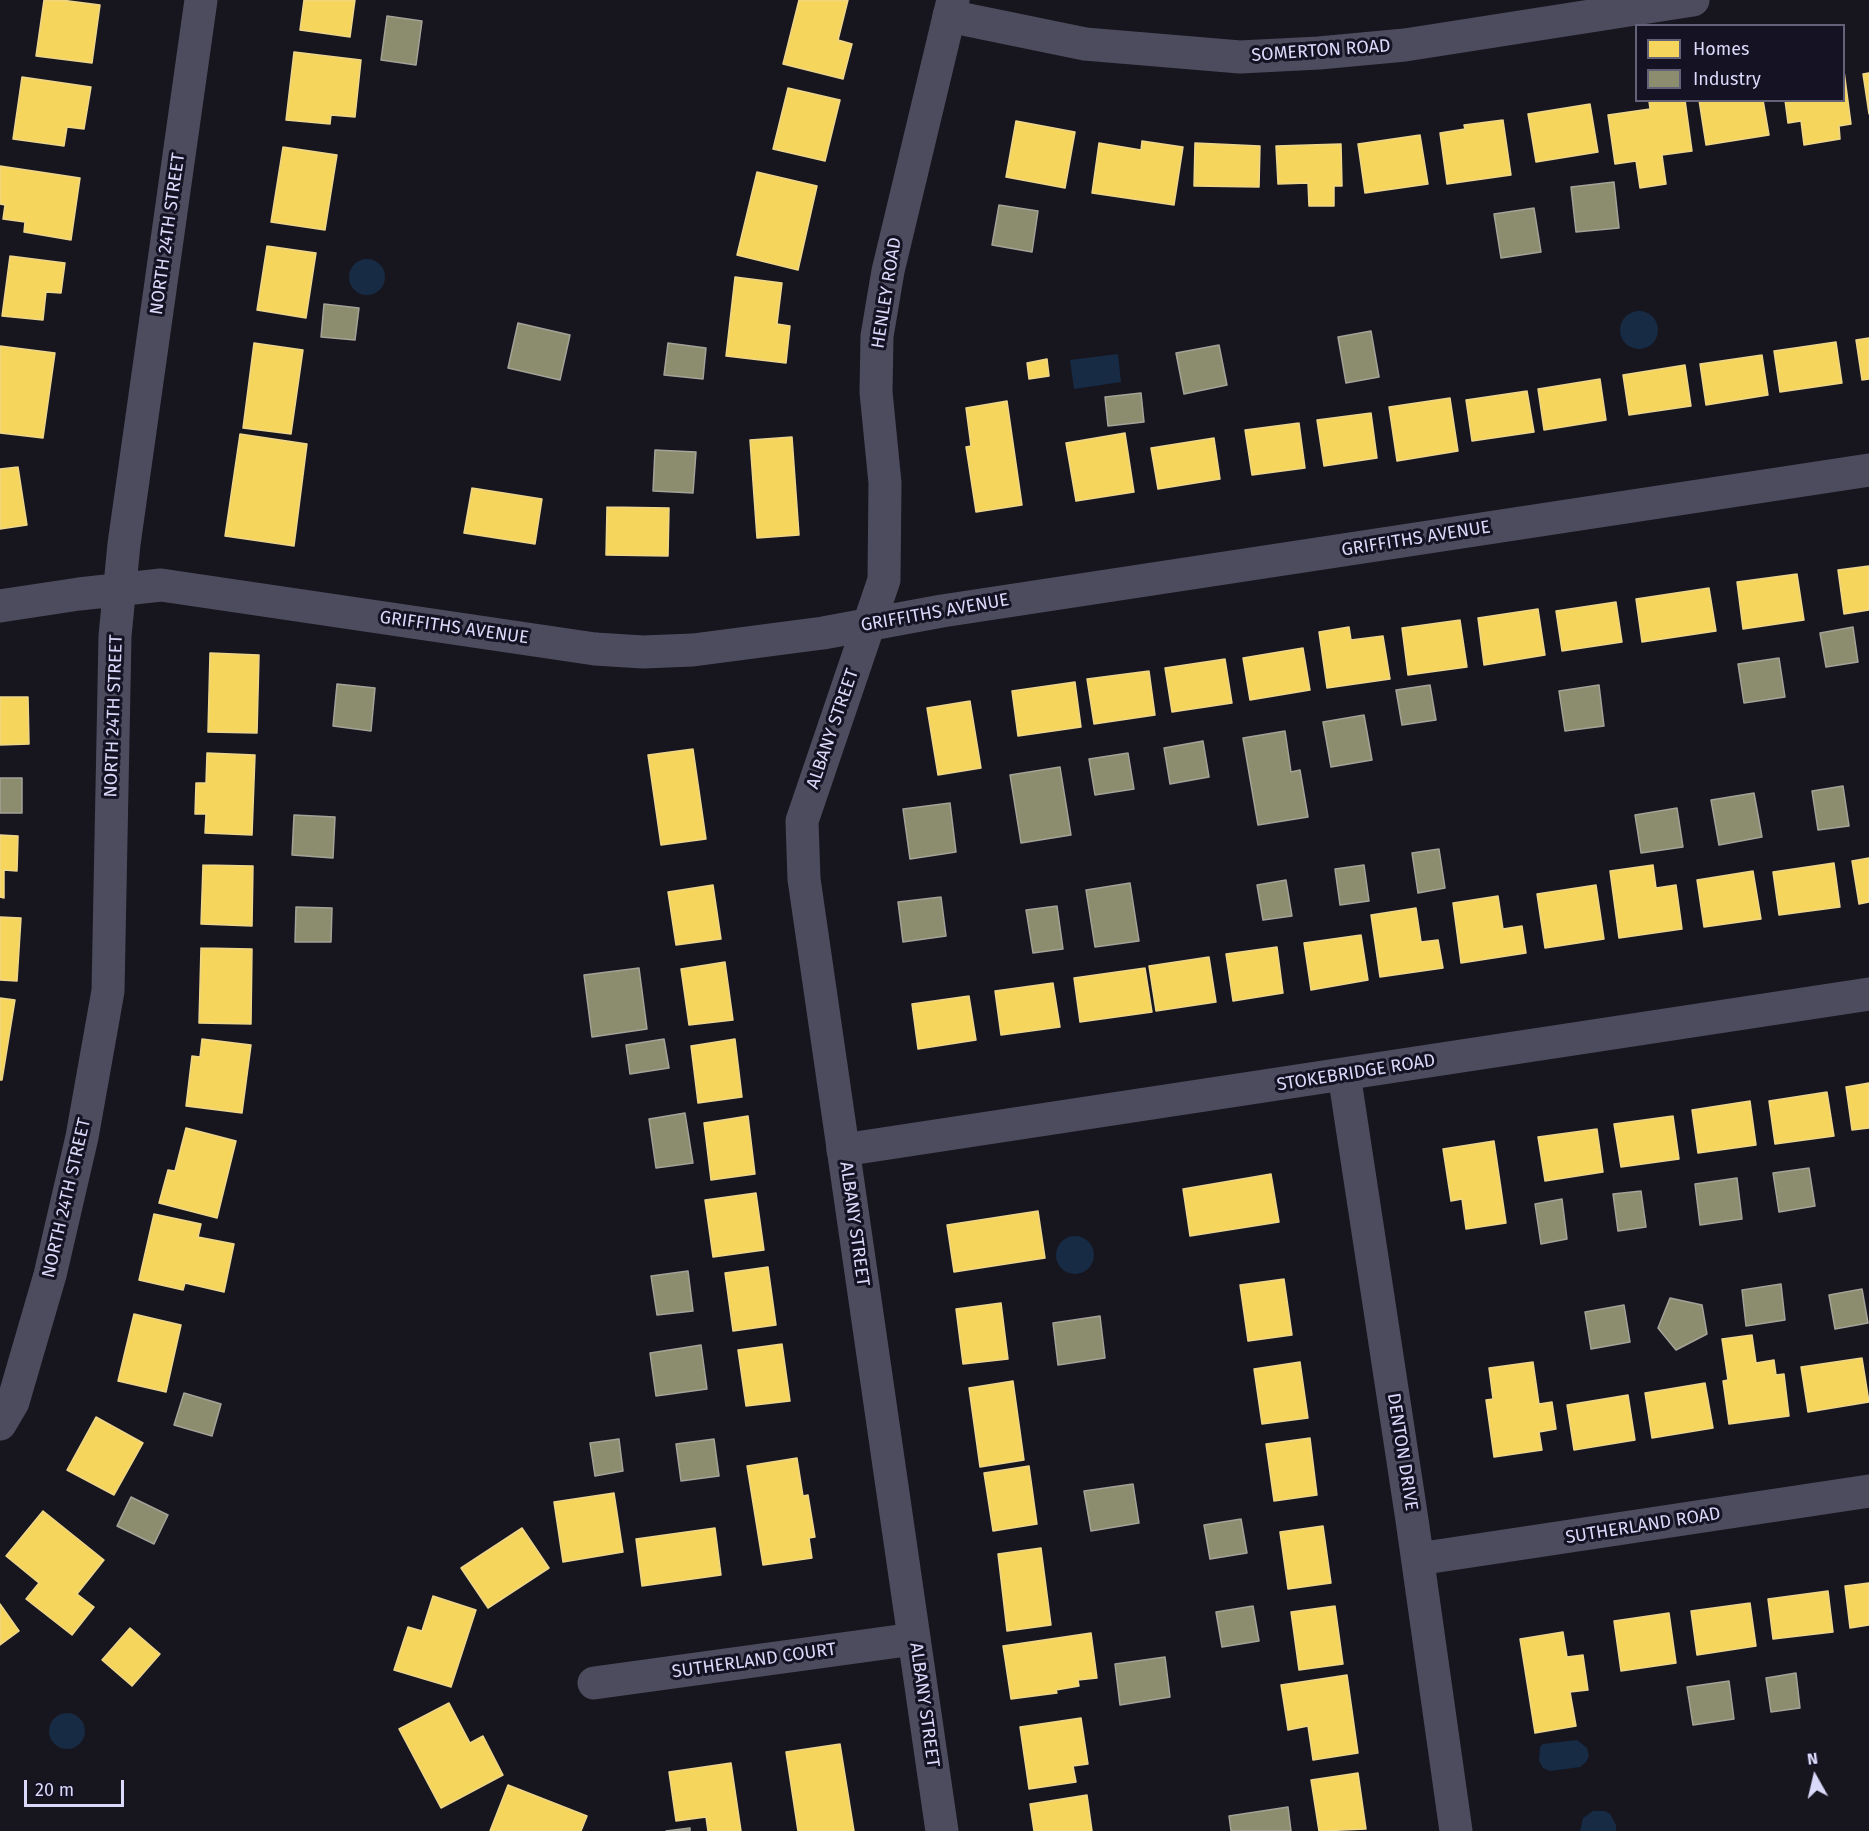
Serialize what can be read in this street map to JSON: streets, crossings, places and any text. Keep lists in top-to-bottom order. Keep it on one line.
{"streets":{"street":["SOMERTON ROAD","NORTH 24TH STREET","HENLEY ROAD","GRIFFITHS AVENUE","ALBANY STREET","STOKEBRIDGE ROAD","DENTON DRIVE","SUTHERLAND ROAD","SUTHERLAND COURT"]},"crossings":[["SOMERTON ROAD","HENLEY ROAD"],["NORTH 24TH STREET","GRIFFITHS AVENUE"],["HENLEY ROAD","GRIFFITHS AVENUE"],["HENLEY ROAD","ALBANY STREET"],["GRIFFITHS AVENUE","ALBANY STREET"],["ALBANY STREET","STOKEBRIDGE ROAD"],["ALBANY STREET","SUTHERLAND COURT"],["STOKEBRIDGE ROAD","DENTON DRIVE"],["DENTON DRIVE","SUTHERLAND ROAD"]],"legend":["Homes","Industry"],"scale_bar":"20 m","north":"top"}
